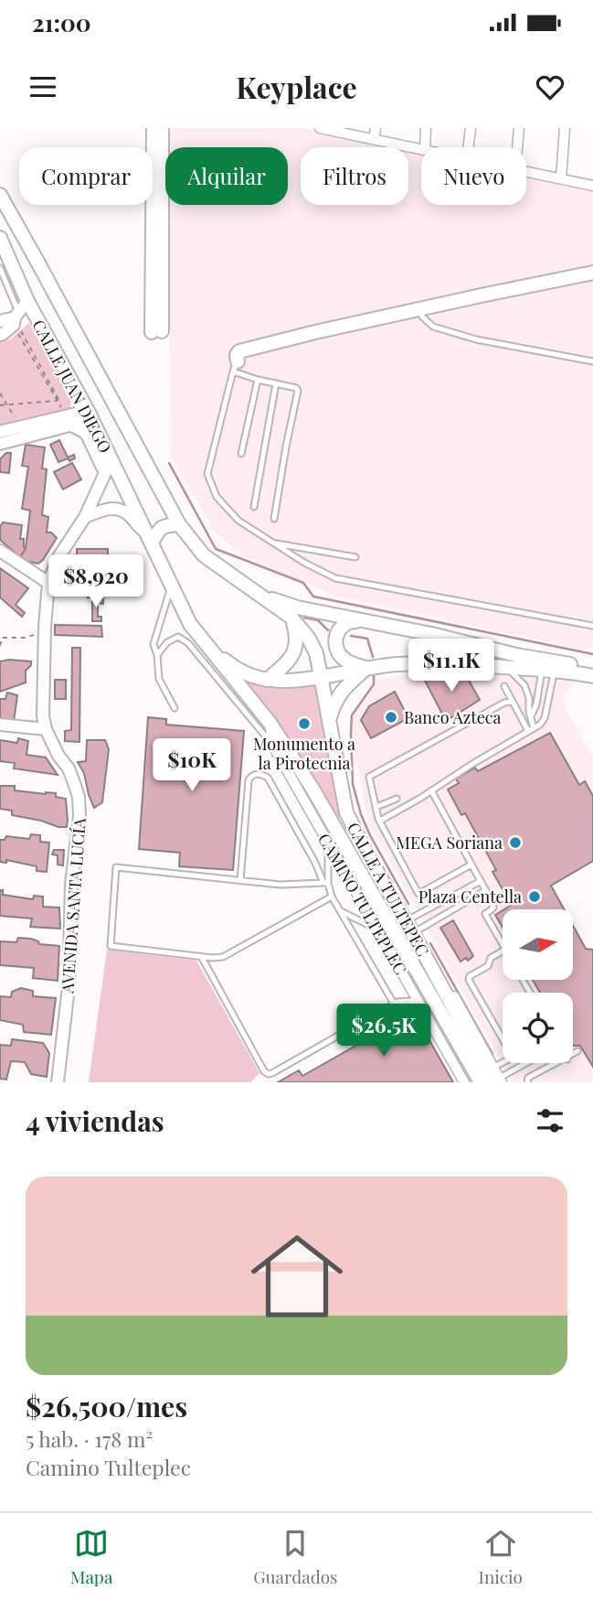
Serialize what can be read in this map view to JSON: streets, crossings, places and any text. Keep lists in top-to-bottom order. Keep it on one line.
{"streets":{"main road":["CALLE JUAN DIEGO","CALLE A TULTEPEC"],"street":["CAMINO TULTEPLEC","AVENIDA SANTA LUCÍA"]},"crossings":[["CALLE JUAN DIEGO","CALLE A TULTEPEC"],["CALLE JUAN DIEGO","AVENIDA SANTA LUCÍA"],["CALLE A TULTEPEC","CAMINO TULTEPLEC"]],"places":["Banco Azteca","Monumento a la Pirotecnia","MEGA Soriana","Plaza Centella"],"north":"right","page":{"status":"21:00","header":"Keyplace","chip":["Comprar","Alquilar","Filtros","Nuevo"],"price":["$8,920","$11.1K","$10K","$26.5K"],"heading":"4 viviendas","list":[{"name":"$26,500/mes","note":"5 hab. · 178 m² · Camino Tulteplec"}],"tabs":["Mapa","Guardados","Inicio"]}}
